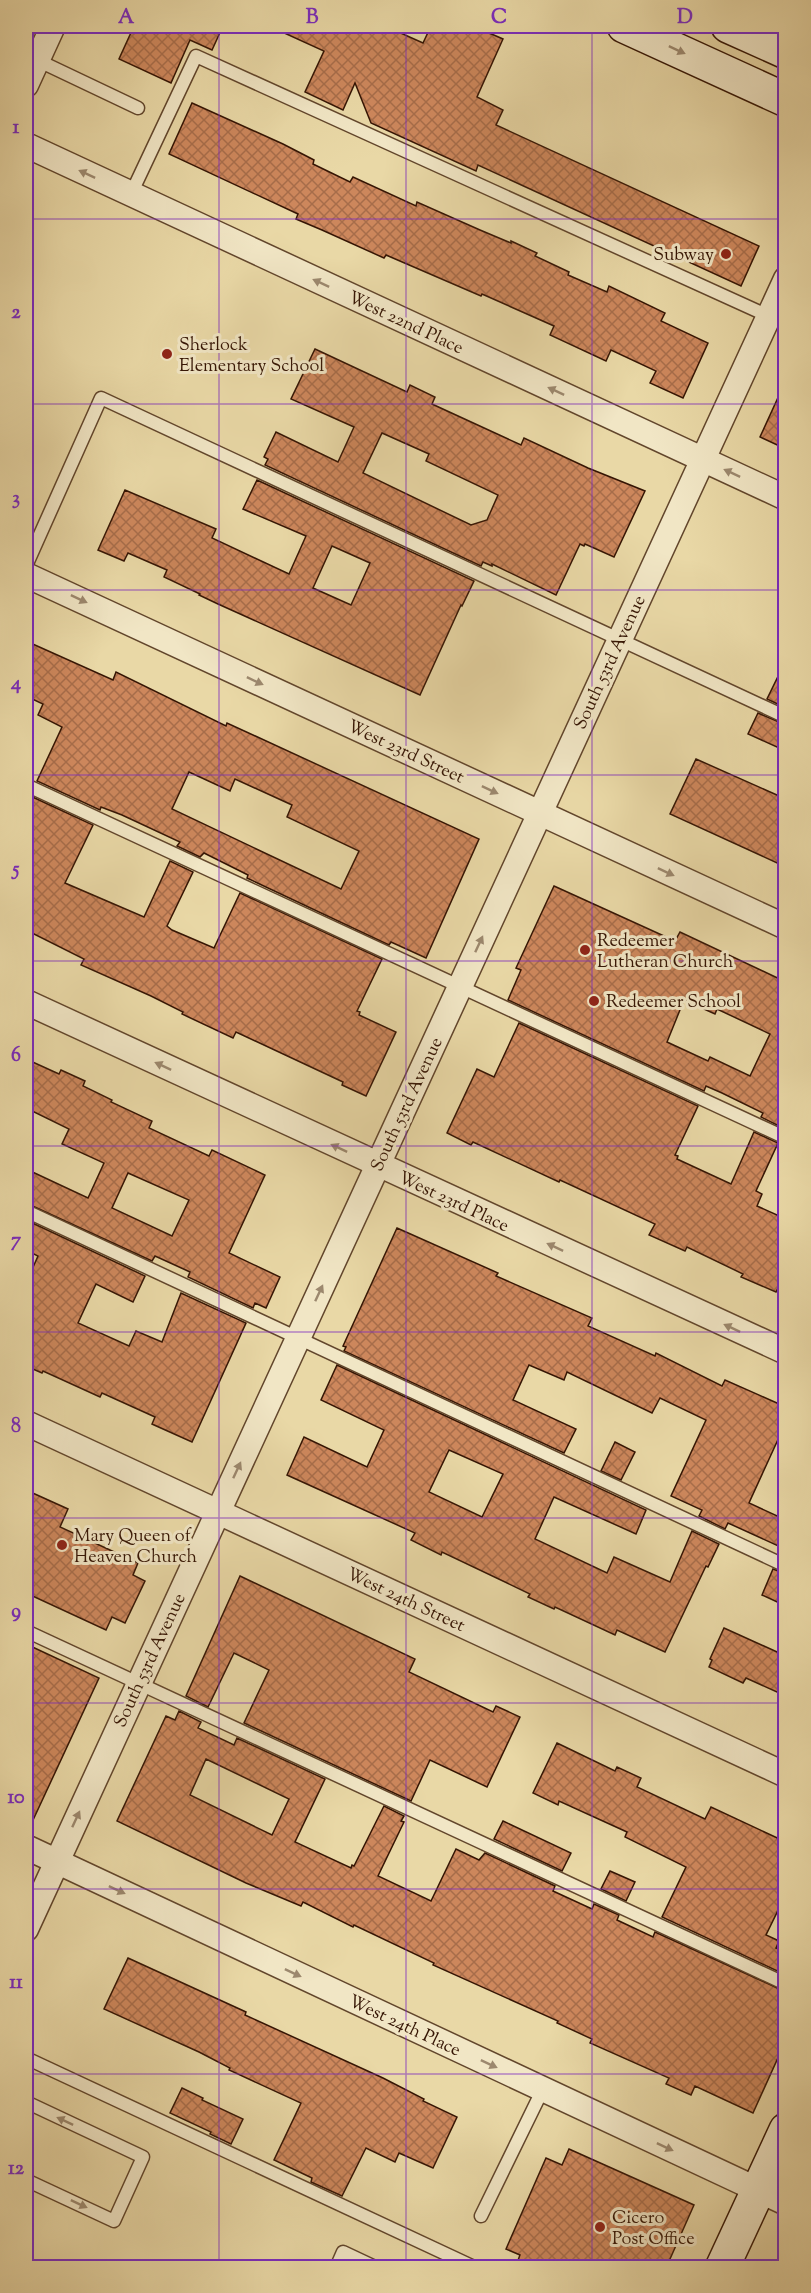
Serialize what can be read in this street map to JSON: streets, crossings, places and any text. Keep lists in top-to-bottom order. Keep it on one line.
{"streets":{"street":["West 22nd Place","South 53rd Avenue","West 23rd Street","West 23rd Place","West 24th Street","West 24th Place"]},"crossings":[["West 22nd Place","South 53rd Avenue"],["South 53rd Avenue","West 23rd Street"],["South 53rd Avenue","West 23rd Place"],["South 53rd Avenue","West 24th Street"],["South 53rd Avenue","West 24th Place"]],"one_way":["West 22nd Place","South 53rd Avenue","West 23rd Street","West 23rd Place","West 24th Place"],"places":["Subway","Sherlock Elementary School","Redeemer Lutheran Church","Redeemer School","Mary Queen of Heaven Church","Cicero Post Office"],"grid":{"columns":["A","B","C","D"],"rows":["1","2","3","4","5","6","7","8","9","10","11","12"]}}
